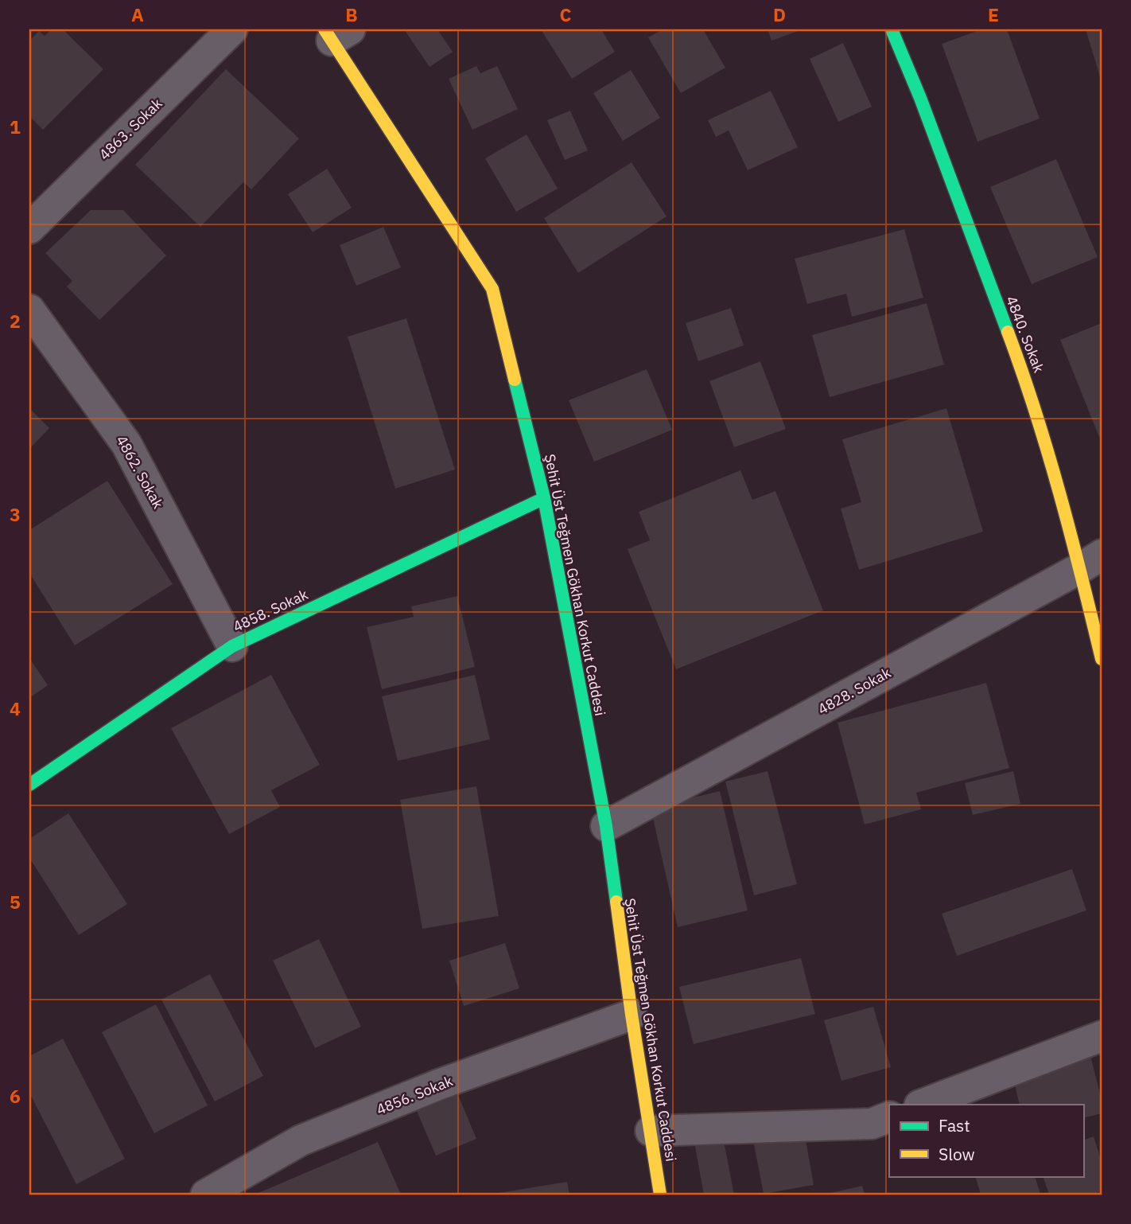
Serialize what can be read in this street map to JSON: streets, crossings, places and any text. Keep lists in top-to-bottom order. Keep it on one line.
{"streets":{"street":["4863. Sokak","4840. Sokak","4862. Sokak","Şehit Üst Teğmen Gökhan Korkut Caddesi","4858. Sokak","4828. Sokak","4856. Sokak"]},"crossings":[["4840. Sokak","4828. Sokak"],["4862. Sokak","4858. Sokak"],["Şehit Üst Teğmen Gökhan Korkut Caddesi","4858. Sokak"],["Şehit Üst Teğmen Gökhan Korkut Caddesi","4828. Sokak"],["Şehit Üst Teğmen Gökhan Korkut Caddesi","4856. Sokak"]],"legend":["Fast","Slow"],"grid":{"columns":["A","B","C","D","E"],"rows":["1","2","3","4","5","6"]}}
